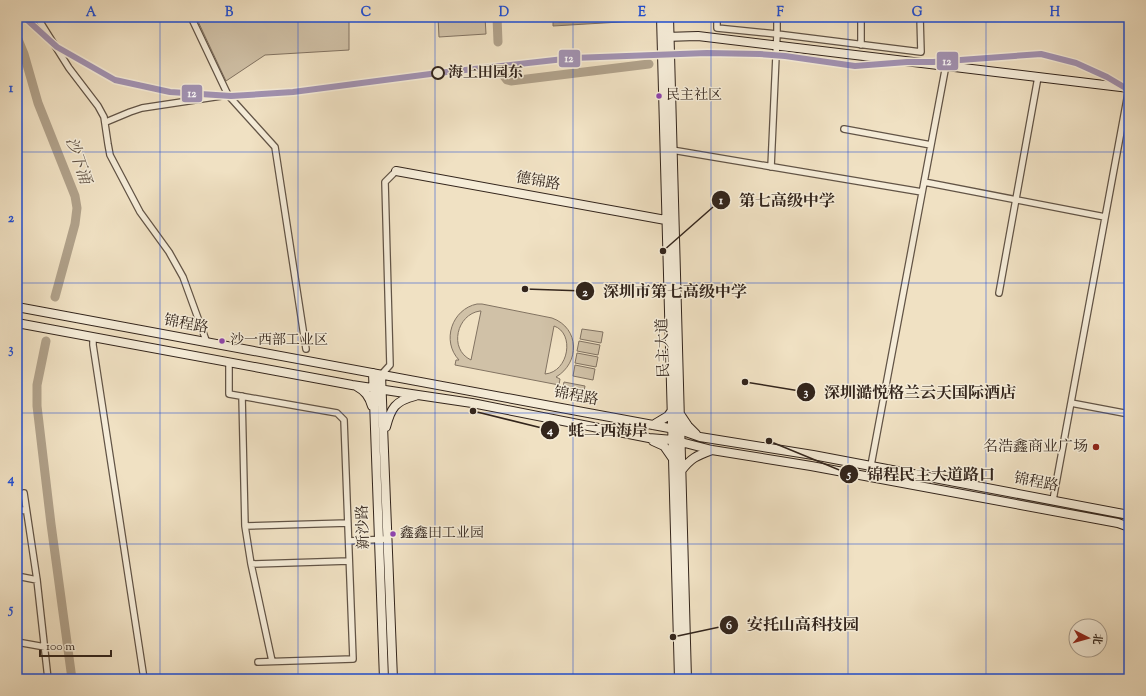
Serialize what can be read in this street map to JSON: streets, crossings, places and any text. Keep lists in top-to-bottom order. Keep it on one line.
{"streets":{"main road":["德锦路","锦程路","民主大道","新沙路"]},"crossings":[["德锦路","民主大道"],["锦程路","民主大道"],["锦程路","新沙路"]],"water":["沙下涌"],"places":["海上田园东","民主社区","第七高级中学","深圳市第七高级中学","沙一西部工业区","深圳澔悦格兰云天国际酒店","蚝二西海岸","锦程民主大道路口","名浩鑫商业广场","鑫鑫田工业园","安托山高科技园"],"lines":["transit line 12"],"scale_bar":"100 m","north":"right","grid":{"columns":["A","B","C","D","E","F","G","H"],"rows":["1","2","3","4","5"]}}
